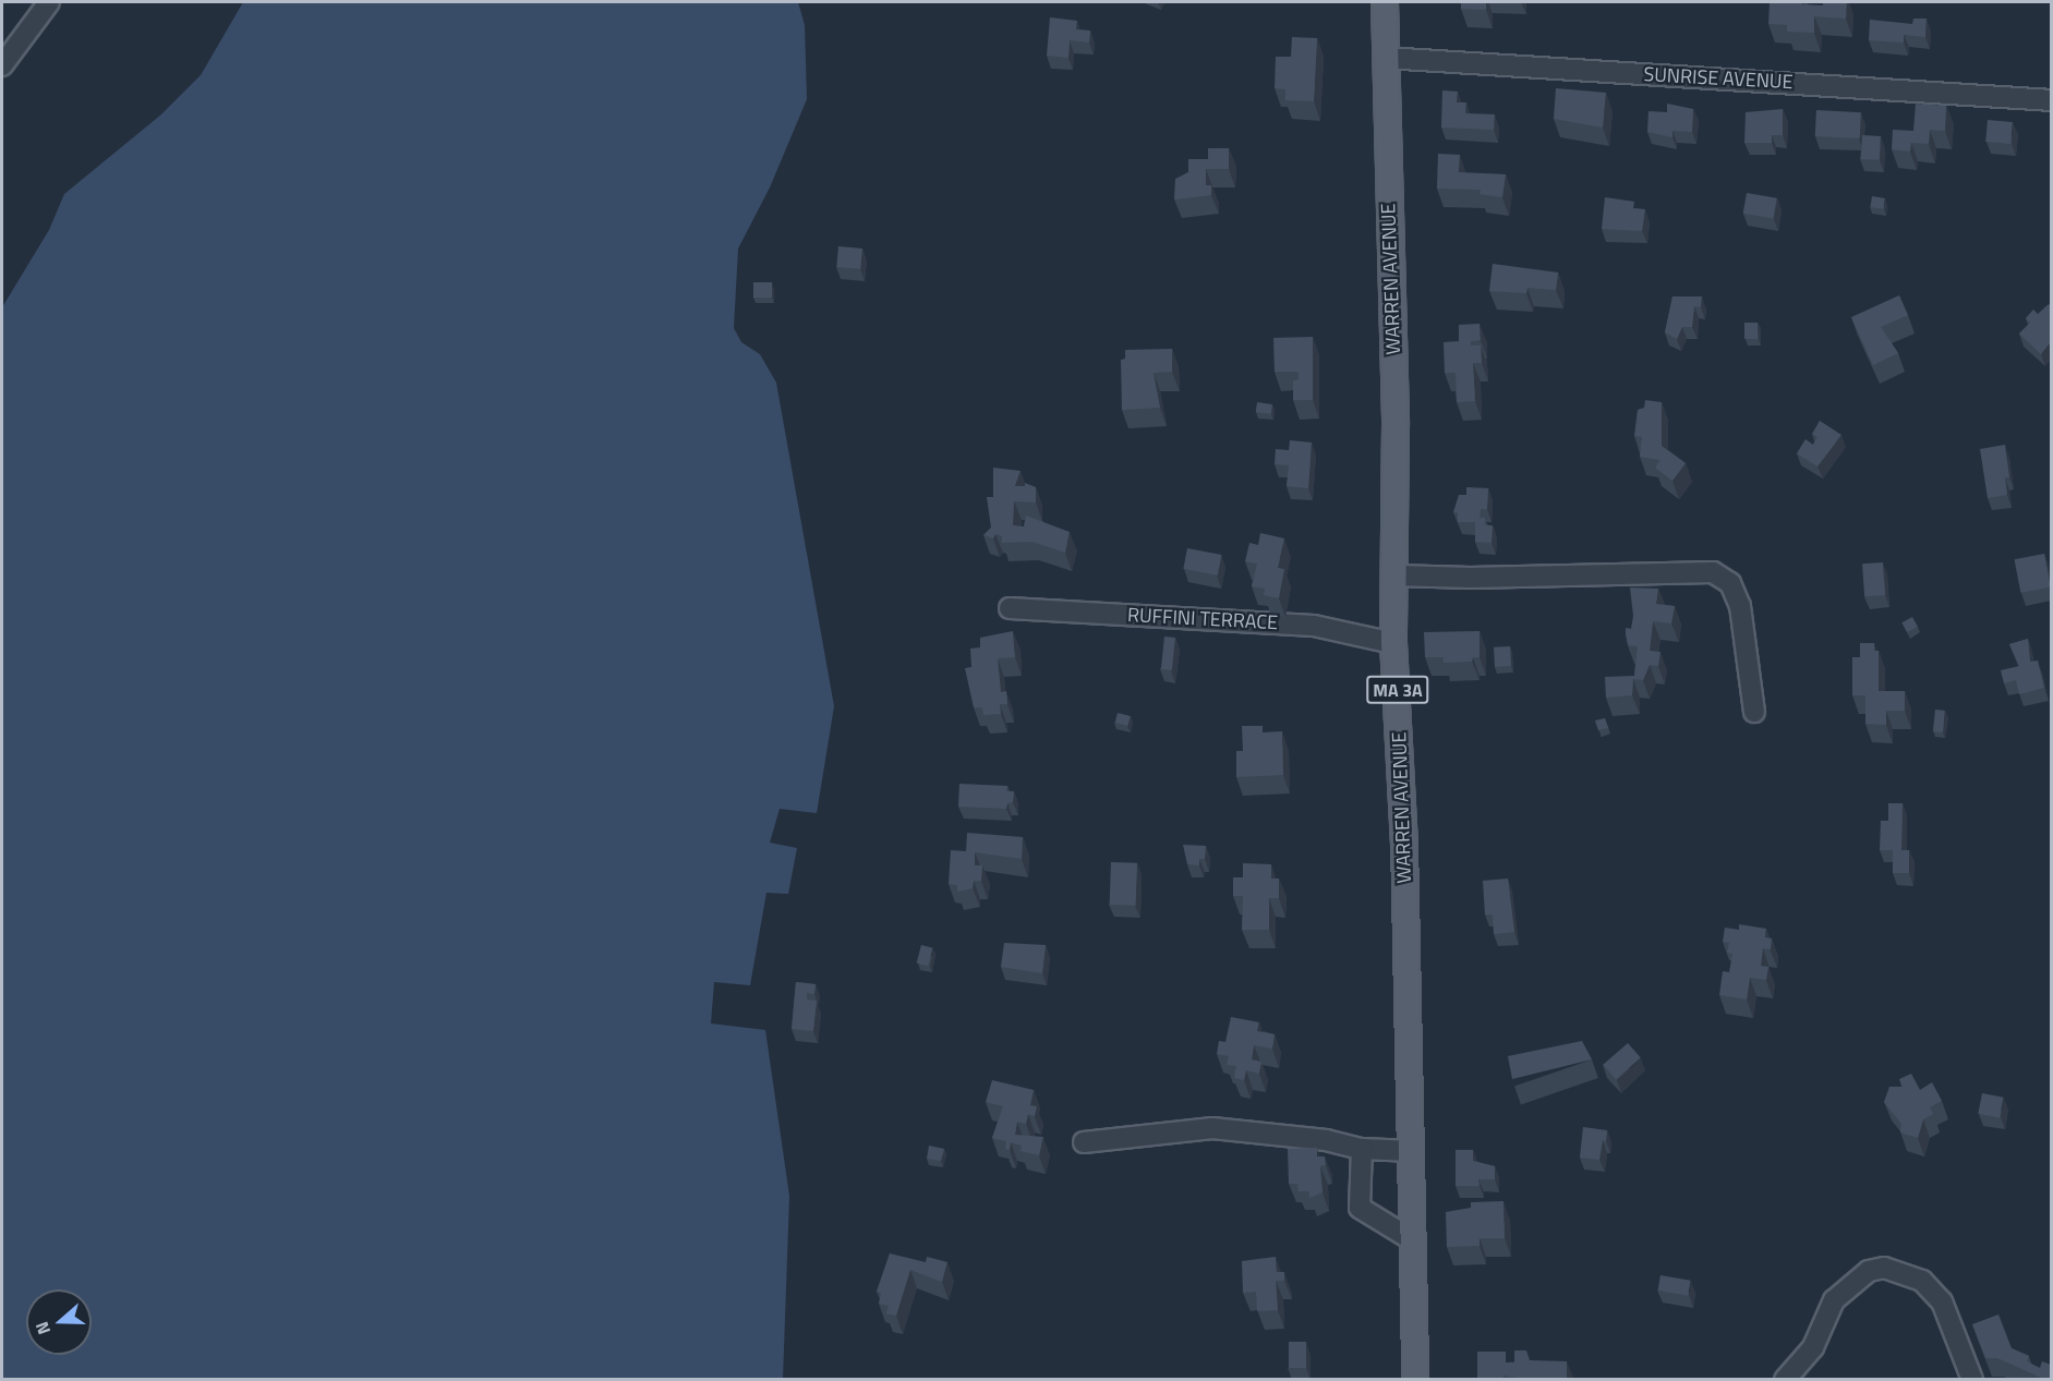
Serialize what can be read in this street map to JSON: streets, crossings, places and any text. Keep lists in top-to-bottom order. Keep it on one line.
{"streets":{"main road":["WARREN AVENUE","MA 3A"],"street":["SUNRISE AVENUE","RUFFINI TERRACE"]},"crossings":[["SUNRISE AVENUE","WARREN AVENUE"],["WARREN AVENUE","RUFFINI TERRACE"]],"north":"left"}
